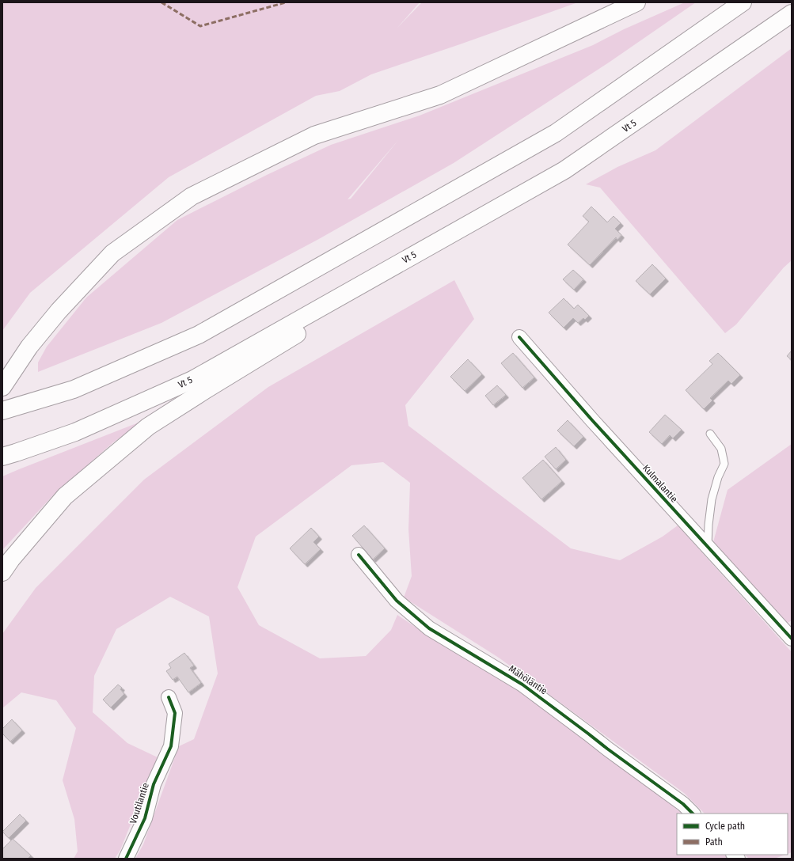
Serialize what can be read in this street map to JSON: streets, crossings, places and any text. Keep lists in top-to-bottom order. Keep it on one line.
{"streets":{"highway":["Vt 5"],"street":["Kulmalantie","Mähöläntie","Voutilantie"]},"legend":["Cycle path","Path"]}
